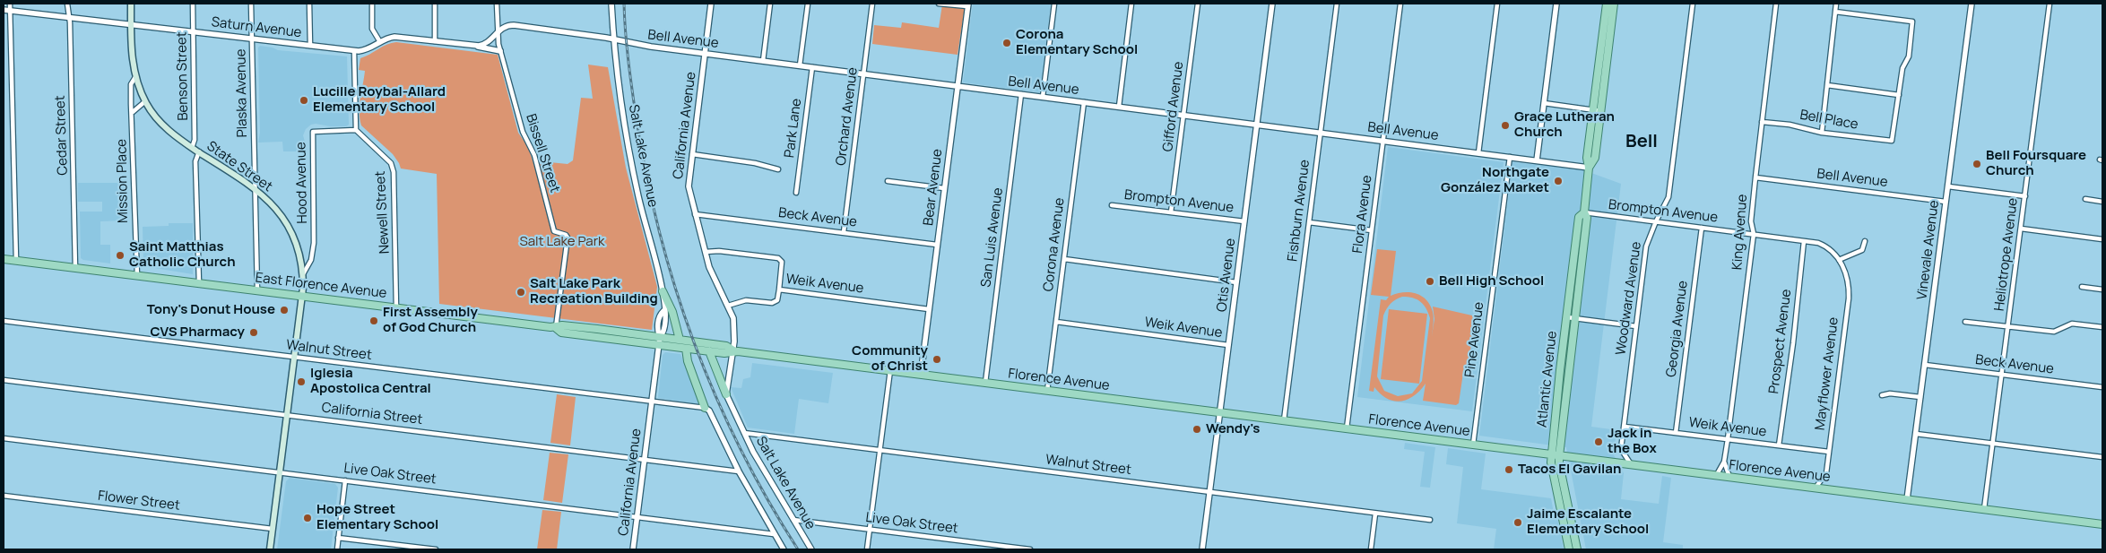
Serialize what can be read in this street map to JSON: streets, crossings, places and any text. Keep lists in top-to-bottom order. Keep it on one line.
{"streets":{"main road":["State Street","East Florence Avenue","Atlantic Avenue","Florence Avenue"],"street":["Saturn Avenue","Bell Avenue","Benson Street","Plaska Avenue","Gifford Avenue","Orchard Avenue","Bell Place","California Avenue","Park Lane","Cedar Street","Bissell Street","Salt Lake Avenue","Mission Place","Hood Avenue","Bear Avenue","Brompton Avenue","Fishburn Avenue","Newell Street","Flora Avenue","Beck Avenue","King Avenue","San Luis Avenue","Corona Avenue","Vinevale Avenue","Heliotrope Avenue","Otis Avenue","Weik Avenue","Woodward Avenue","Georgia Avenue","Pine Avenue","Prospect Avenue","Walnut Street","Mayflower Avenue","California Street","Live Oak Street","Flower Street"]},"crossings":[["Saturn Avenue","Benson Street"],["Saturn Avenue","Plaska Avenue"],["Saturn Avenue","Cedar Street"],["Saturn Avenue","Bissell Street"],["Saturn Avenue","State Street"],["Bell Avenue","Gifford Avenue"],["Bell Avenue","Orchard Avenue"],["Bell Avenue","California Avenue"],["Bell Avenue","Park Lane"],["Bell Avenue","Bissell Street"],["Bell Avenue","Salt Lake Avenue"],["Bell Avenue","Bear Avenue"],["Bell Avenue","Fishburn Avenue"],["Bell Avenue","Flora Avenue"],["Bell Avenue","King Avenue"],["Bell Avenue","San Luis Avenue"],["Bell Avenue","Corona Avenue"],["Bell Avenue","Vinevale Avenue"],["Bell Avenue","Otis Avenue"],["Bell Avenue","Pine Avenue"],["Bell Avenue","Atlantic Avenue"],["Benson Street","State Street"],["Plaska Avenue","State Street"],["Plaska Avenue","East Florence Avenue"],["Gifford Avenue","Brompton Avenue"],["Orchard Avenue","Beck Avenue"],["Bell Place","King Avenue"],["California Avenue","Salt Lake Avenue"],["California Avenue","Beck Avenue"],["California Avenue","Weik Avenue"],["California Avenue","East Florence Avenue"],["California Avenue","Walnut Street"],["California Avenue","Florence Avenue"],["California Avenue","California Street"],["California Avenue","Live Oak Street"],["Cedar Street","East Florence Avenue"],["Bissell Street","East Florence Avenue"],["Salt Lake Avenue","East Florence Avenue"],["Salt Lake Avenue","Walnut Street"],["Salt Lake Avenue","Live Oak Street"],["State Street","Mission Place"],["State Street","Hood Avenue"],["State Street","East Florence Avenue"],["State Street","Walnut Street"],["State Street","California Street"],["State Street","Live Oak Street"],["State Street","Flower Street"],["Mission Place","East Florence Avenue"],["Hood Avenue","Newell Street"],["Bear Avenue","Beck Avenue"],["Bear Avenue","Weik Avenue"],["Bear Avenue","Florence Avenue"],["Brompton Avenue","King Avenue"],["Brompton Avenue","Otis Avenue"],["Brompton Avenue","Woodward Avenue"],["Brompton Avenue","Georgia Avenue"],["Brompton Avenue","Prospect Avenue"],["Brompton Avenue","Mayflower Avenue"],["Brompton Avenue","Atlantic Avenue"],["Fishburn Avenue","Florence Avenue"],["Newell Street","East Florence Avenue"],["Flora Avenue","Florence Avenue"],["Beck Avenue","Vinevale Avenue"],["Beck Avenue","Heliotrope Avenue"],["King Avenue","Weik Avenue"],["King Avenue","Florence Avenue"],["San Luis Avenue","Florence Avenue"],["Corona Avenue","Weik Avenue"],["Corona Avenue","Florence Avenue"],["Vinevale Avenue","Florence Avenue"],["Heliotrope Avenue","Florence Avenue"],["Otis Avenue","Weik Avenue"],["Otis Avenue","Walnut Street"],["Otis Avenue","Florence Avenue"],["Weik Avenue","Woodward Avenue"],["Weik Avenue","Georgia Avenue"],["Weik Avenue","Prospect Avenue"],["Weik Avenue","Mayflower Avenue"],["East Florence Avenue","Florence Avenue"],["Woodward Avenue","Florence Avenue"],["Pine Avenue","Florence Avenue"],["Mayflower Avenue","Florence Avenue"],["Atlantic Avenue","Florence Avenue"]],"districts":["Bell"],"parks":["Salt Lake Park"],"places":["Corona Elementary School","Lucille Roybal-Allard Elementary School","Grace Lutheran Church","Bell Foursquare Church","Northgate González Market","Saint Matthias Catholic Church","Bell High School","Salt Lake Park Recreation Building","Tony's Donut House","First Assembly of God Church","CVS Pharmacy","Community of Christ","Iglesia Apostolica Central","Wendy's","Jack in the Box","Tacos El Gavilan","Hope Street Elementary School","Jaime Escalante Elementary School"]}
